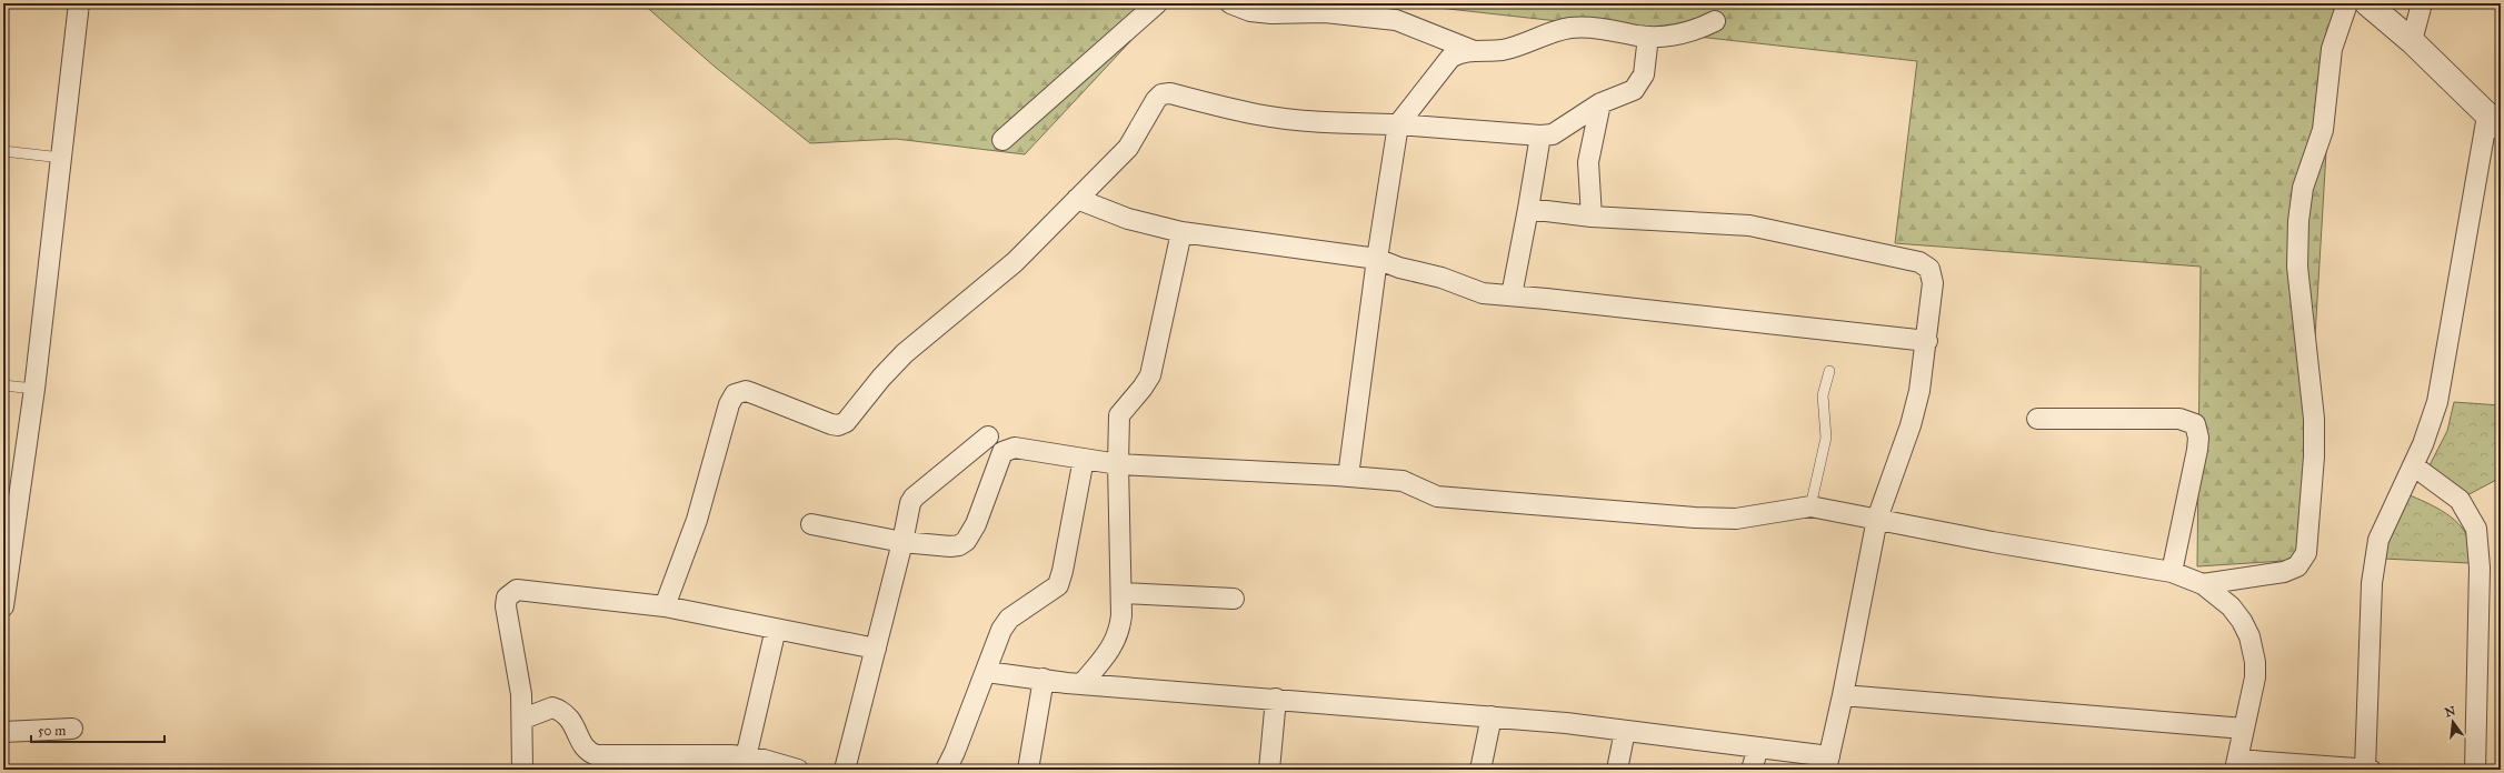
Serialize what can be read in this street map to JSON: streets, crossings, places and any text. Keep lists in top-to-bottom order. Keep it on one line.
{"scale_bar":"50 m","north":"top"}
